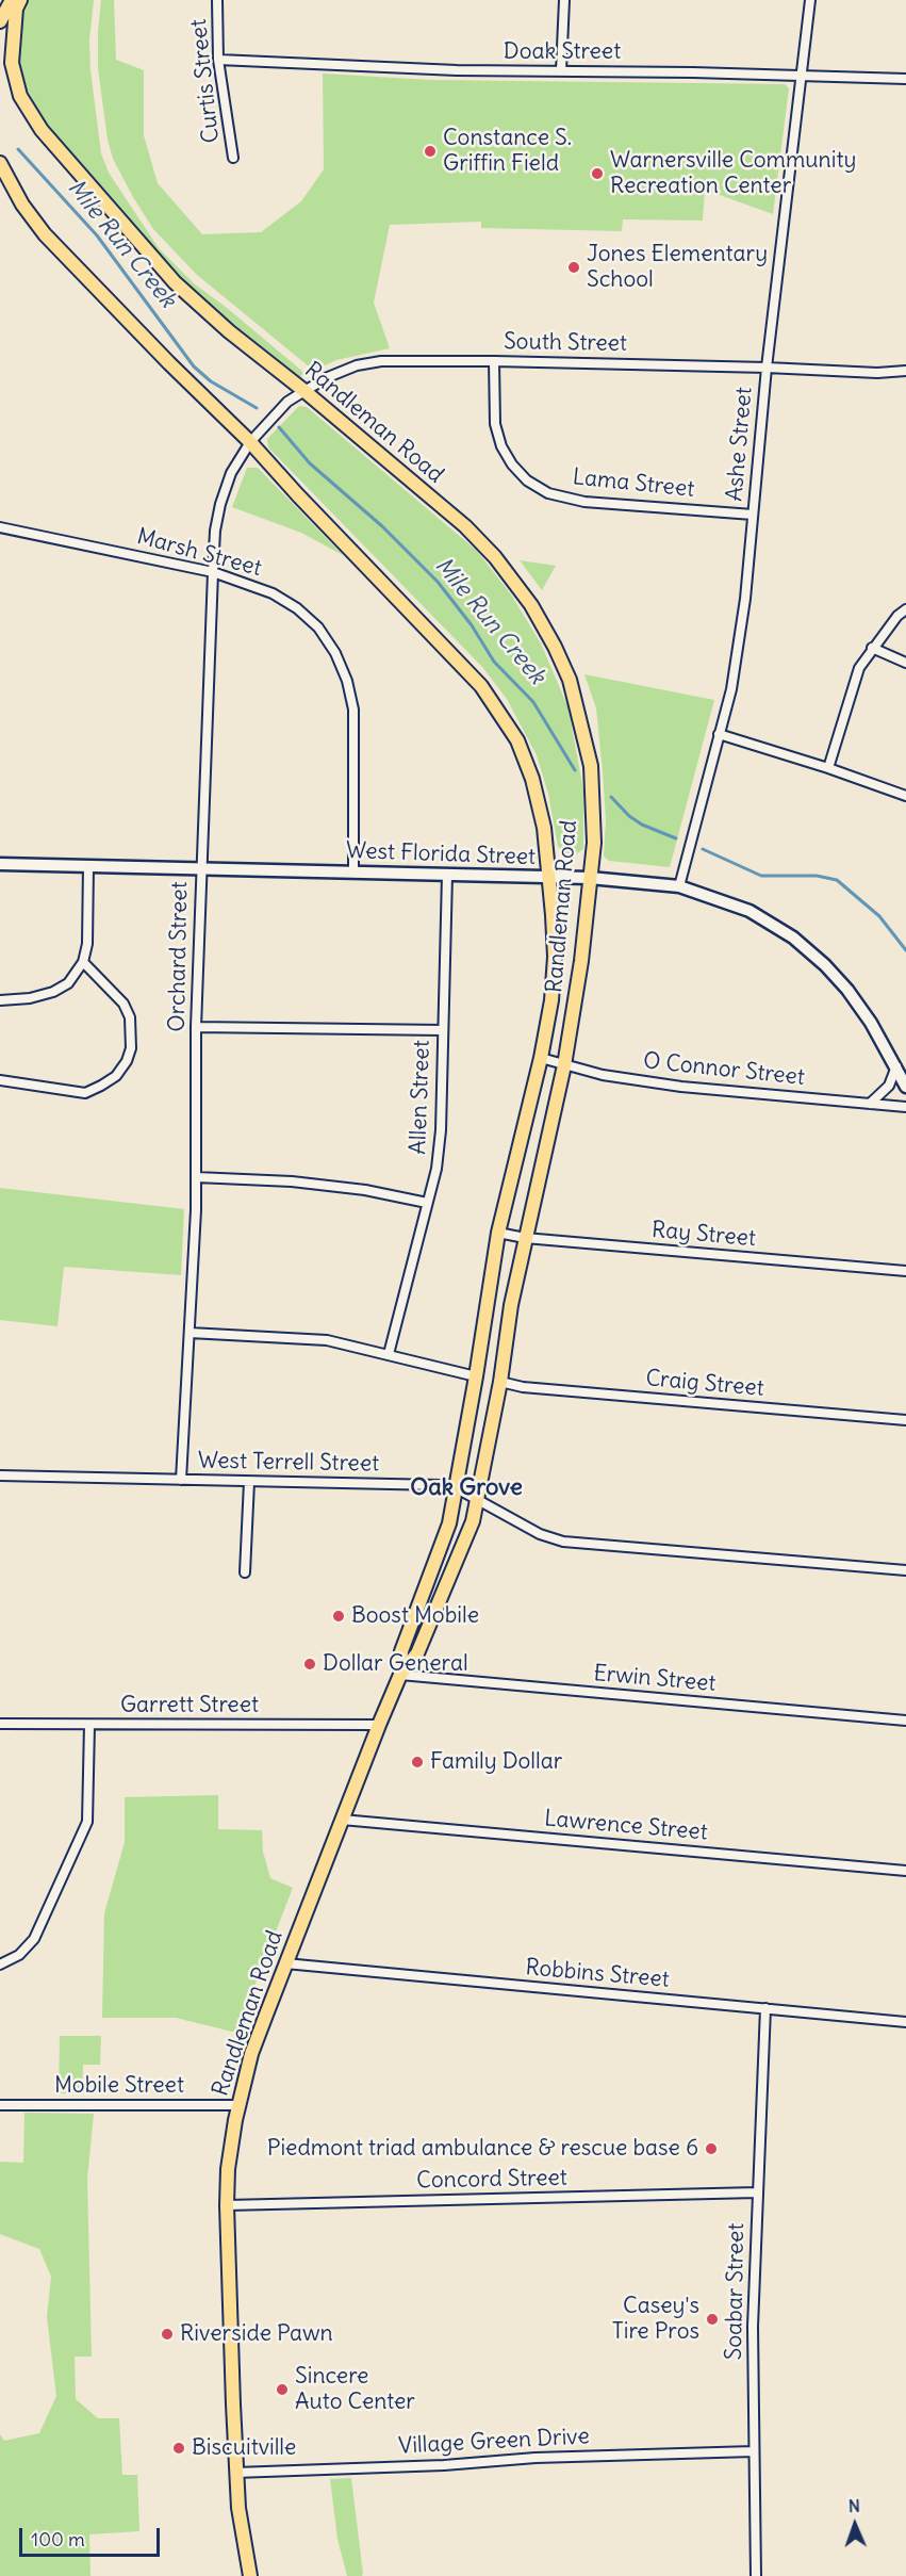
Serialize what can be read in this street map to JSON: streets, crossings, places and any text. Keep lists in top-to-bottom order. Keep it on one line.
{"streets":{"main road":["Randleman Road","West Florida Street"],"street":["Doak Street","Curtis Street","South Street","Ashe Street","Lama Street","Marsh Street","Orchard Street","O Connor Street","Allen Street","Ray Street","Craig Street","West Terrell Street","Erwin Street","Garrett Street","Lawrence Street","Robbins Street","Mobile Street","Concord Street","Soabar Street","Village Green Drive"]},"crossings":[["Doak Street","Curtis Street"],["Doak Street","Ashe Street"],["South Street","Randleman Road"],["South Street","Ashe Street"],["South Street","Lama Street"],["South Street","Orchard Street"],["Randleman Road","West Florida Street"],["Randleman Road","Orchard Street"],["Randleman Road","O Connor Street"],["Randleman Road","Ray Street"],["Randleman Road","Craig Street"],["Randleman Road","West Terrell Street"],["Randleman Road","Erwin Street"],["Randleman Road","Garrett Street"],["Randleman Road","Lawrence Street"],["Randleman Road","Robbins Street"],["Randleman Road","Mobile Street"],["Randleman Road","Concord Street"],["Randleman Road","Village Green Drive"],["Ashe Street","Lama Street"],["Ashe Street","West Florida Street"],["Marsh Street","West Florida Street"],["Marsh Street","Orchard Street"],["West Florida Street","Orchard Street"],["West Florida Street","Allen Street"],["Orchard Street","West Terrell Street"],["Robbins Street","Soabar Street"],["Concord Street","Soabar Street"],["Soabar Street","Village Green Drive"]],"districts":["Oak Grove"],"water":["Mile Run Creek"],"places":["Constance S. Griffin Field","Warnersville Community Recreation Center","Jones Elementary School","Boost Mobile","Dollar General","Family Dollar","Piedmont triad ambulance & rescue base 6","Casey's Tire Pros","Riverside Pawn","Sincere Auto Center","Biscuitville"],"scale_bar":"100 m","north":"top"}
